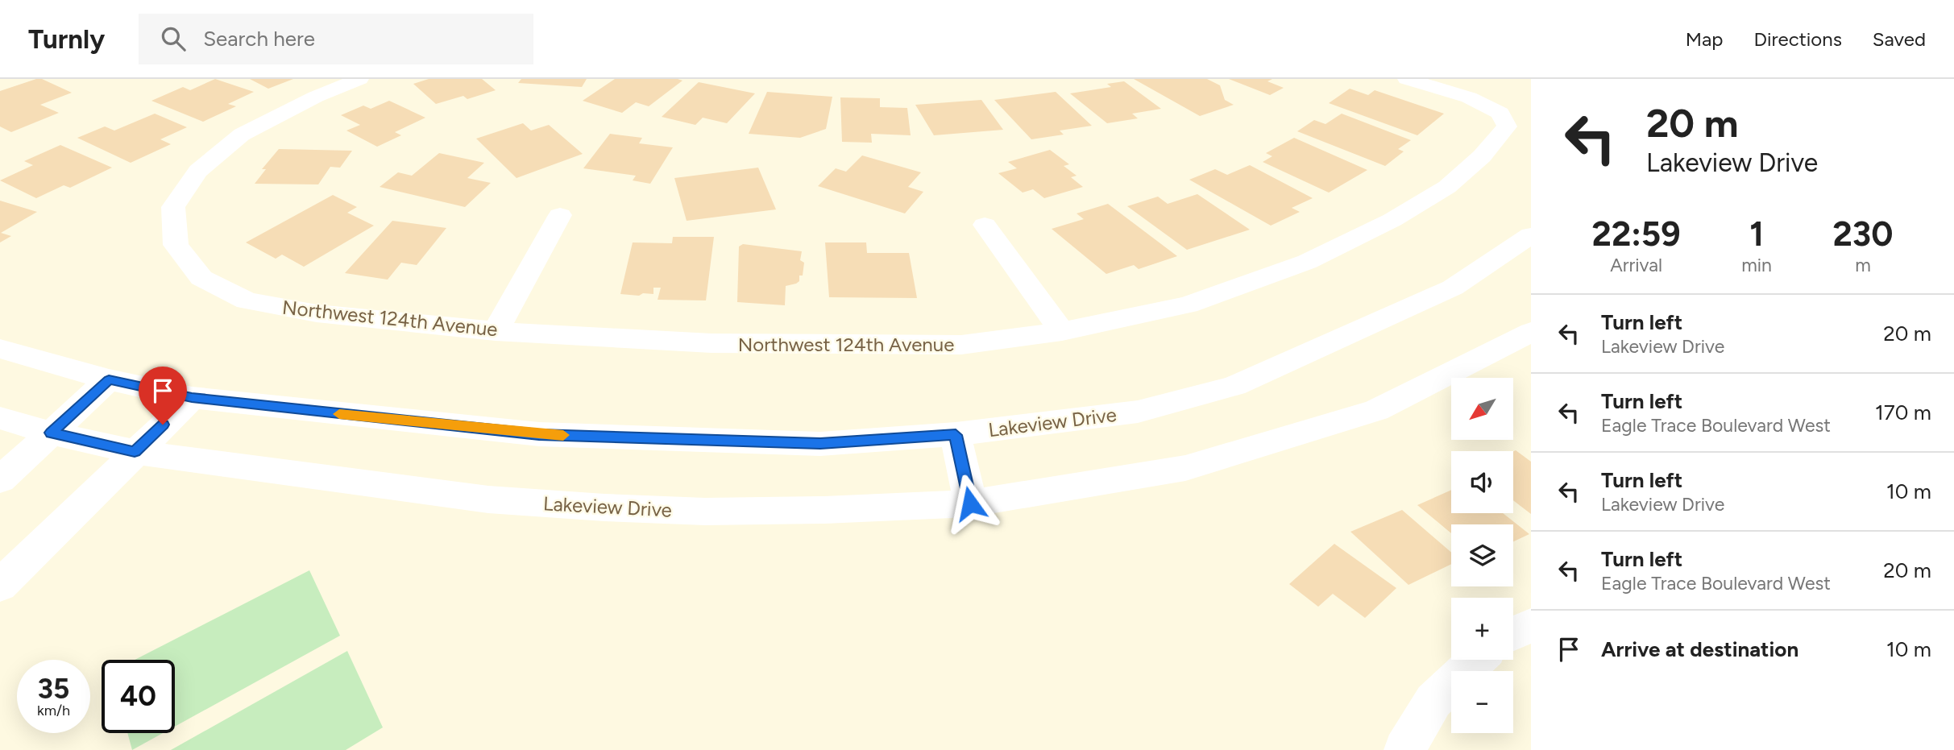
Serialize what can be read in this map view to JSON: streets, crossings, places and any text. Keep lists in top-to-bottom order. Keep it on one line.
{"streets":{"street":["Northwest 124th Avenue","Lakeview Drive"]},"north":"bottom left","page":{"header":"Turnly","search":"Search here","nav":["Map","Directions","Saved"],"turn":["20 m","Lakeview Drive"],"eta":["22:59","Arrival","1","min","230","m"],"list":[{"name":"Turn left","note":"Lakeview Drive","value":"20 m"},{"name":"Turn left","note":"Eagle Trace Boulevard West","value":"170 m"},{"name":"Turn left","note":"Lakeview Drive","value":"10 m"},{"name":"Turn left","note":"Eagle Trace Boulevard West","value":"20 m"},{"name":"Arrive at destination","value":"10 m"}],"map_buttons":["+","−"],"speed":"35 km/h","limit":"40"}}
